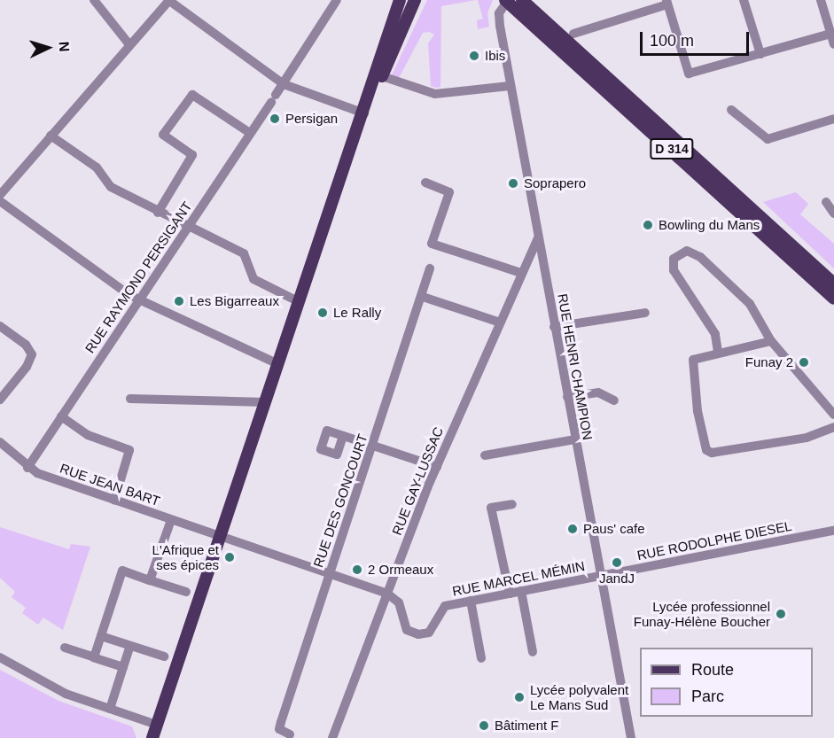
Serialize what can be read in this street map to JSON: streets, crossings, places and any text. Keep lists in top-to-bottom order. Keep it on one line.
{"streets":{"main road":["D 314"],"street":["RUE RAYMOND PERSIGANT","RUE HENRI CHAMPION","RUE GAY-LUSSAC","RUE JEAN BART","RUE DES GONCOURT","RUE RODOLPHE DIESEL","RUE MARCEL MÉMIN"]},"crossings":[["D 314","RUE HENRI CHAMPION"],["RUE RAYMOND PERSIGANT","RUE JEAN BART"],["RUE HENRI CHAMPION","RUE GAY-LUSSAC"],["RUE HENRI CHAMPION","RUE RODOLPHE DIESEL"],["RUE HENRI CHAMPION","RUE MARCEL MÉMIN"],["RUE GAY-LUSSAC","RUE JEAN BART"],["RUE GAY-LUSSAC","RUE MARCEL MÉMIN"],["RUE JEAN BART","RUE DES GONCOURT"],["RUE JEAN BART","RUE MARCEL MÉMIN"],["RUE RODOLPHE DIESEL","RUE MARCEL MÉMIN"]],"places":["Ibis","Persigan","Soprapero","Bowling du Mans","Les Bigarreaux","Le Rally","Funay 2","Paus' cafe","L'Afrique et ses épices","JandJ","2 Ormeaux","Lycée professionnel Funay-Hélène Boucher","Lycée polyvalent Le Mans Sud","Bâtiment F"],"legend":["Route","Parc"],"scale_bar":"100 m","north":"right"}
